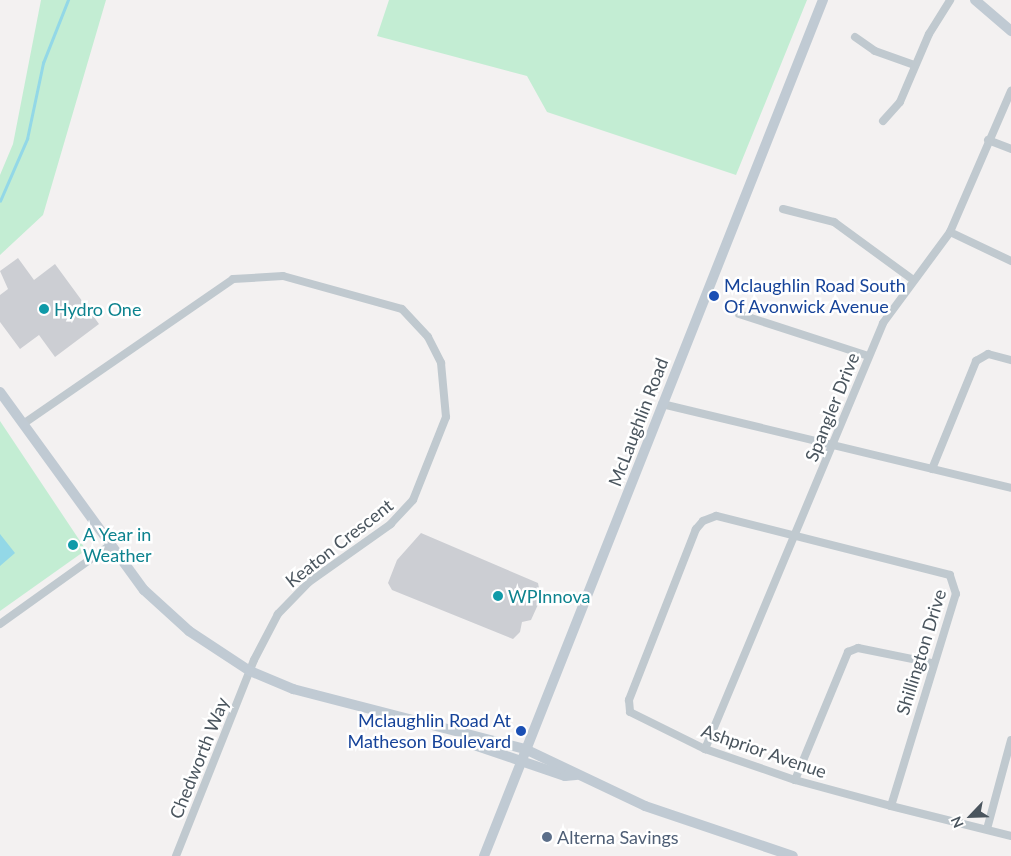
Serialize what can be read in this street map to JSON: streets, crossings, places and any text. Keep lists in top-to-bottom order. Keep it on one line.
{"streets":{"street":["Spangler Drive","McLaughlin Road","Keaton Crescent","Shillington Drive","Ashprior Avenue","Chedworth Way"]},"crossings":[["Spangler Drive","Shillington Drive"],["Spangler Drive","Ashprior Avenue"],["Keaton Crescent","Chedworth Way"],["Shillington Drive","Ashprior Avenue"]],"places":["Mclaughlin Road South Of Avonwick Avenue","Hydro One","A Year in Weather","WPInnova","Mclaughlin Road At Matheson Boulevard","Alterna Savings"],"north":"bottom left"}
